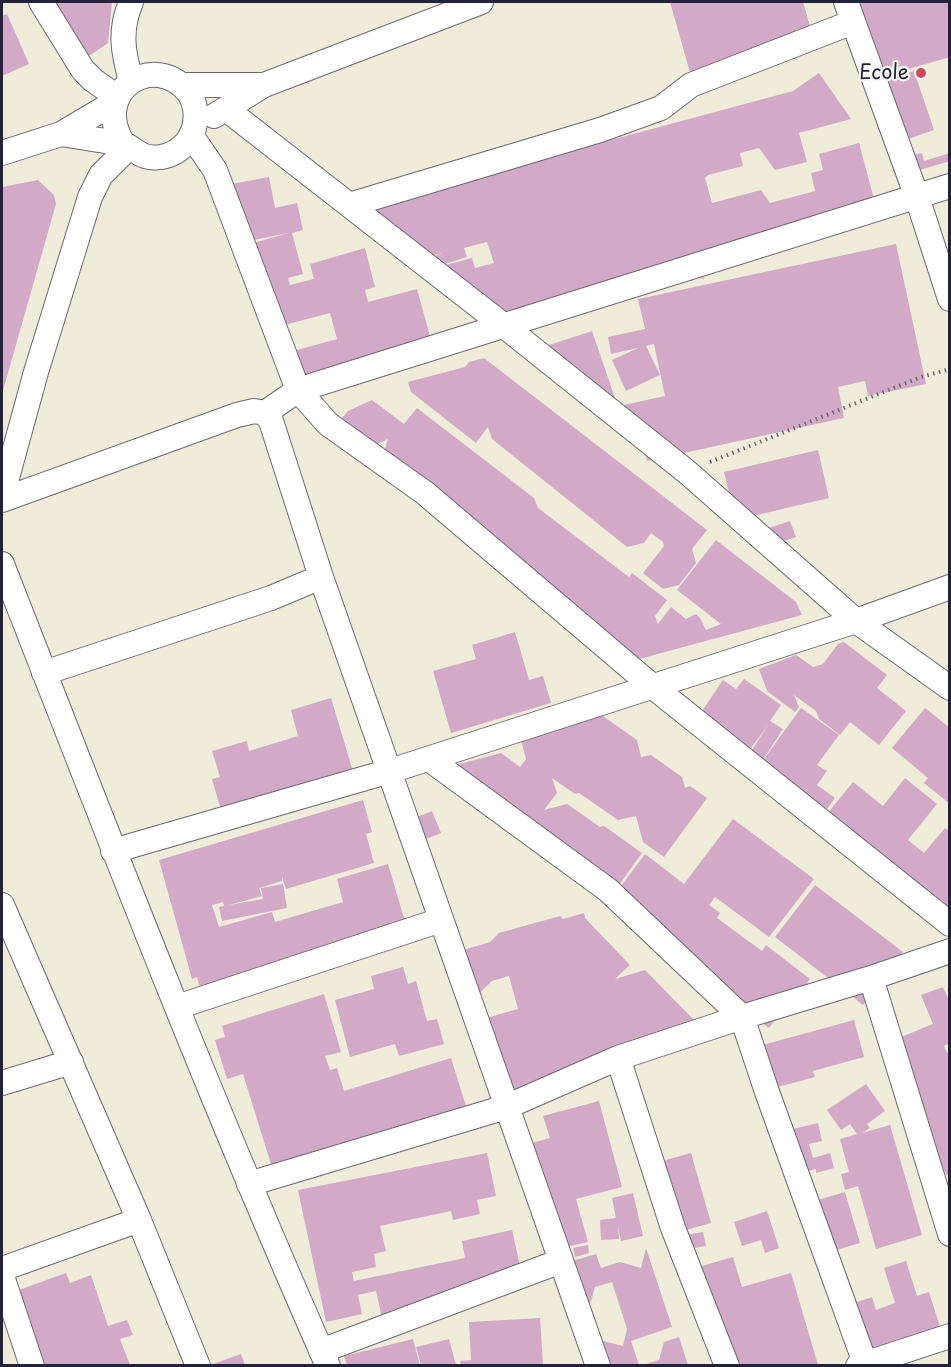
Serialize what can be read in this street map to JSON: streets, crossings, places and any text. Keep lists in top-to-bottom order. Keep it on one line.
{"places":["Ecole"]}
